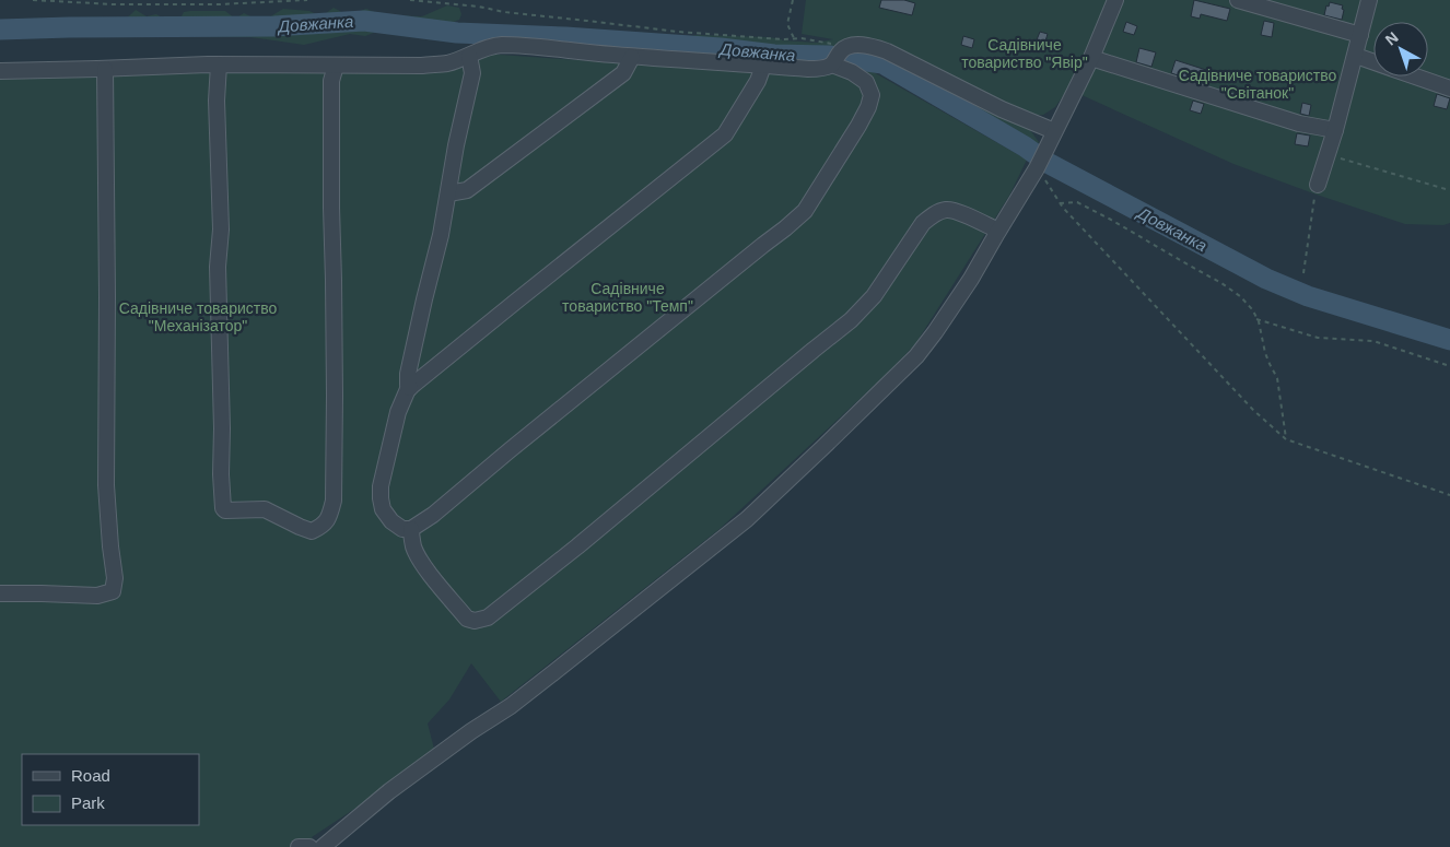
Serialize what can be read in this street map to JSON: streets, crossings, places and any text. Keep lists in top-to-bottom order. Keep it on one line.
{"water":["Довжанка"],"parks":["Садівниче товариство \"Явір\"","Садівниче товариство \"Світанок\"","Садівниче товариство \"Темп\"","Садівниче товариство \"Механізатор\""],"legend":["Road","Park"],"north":"top left"}
